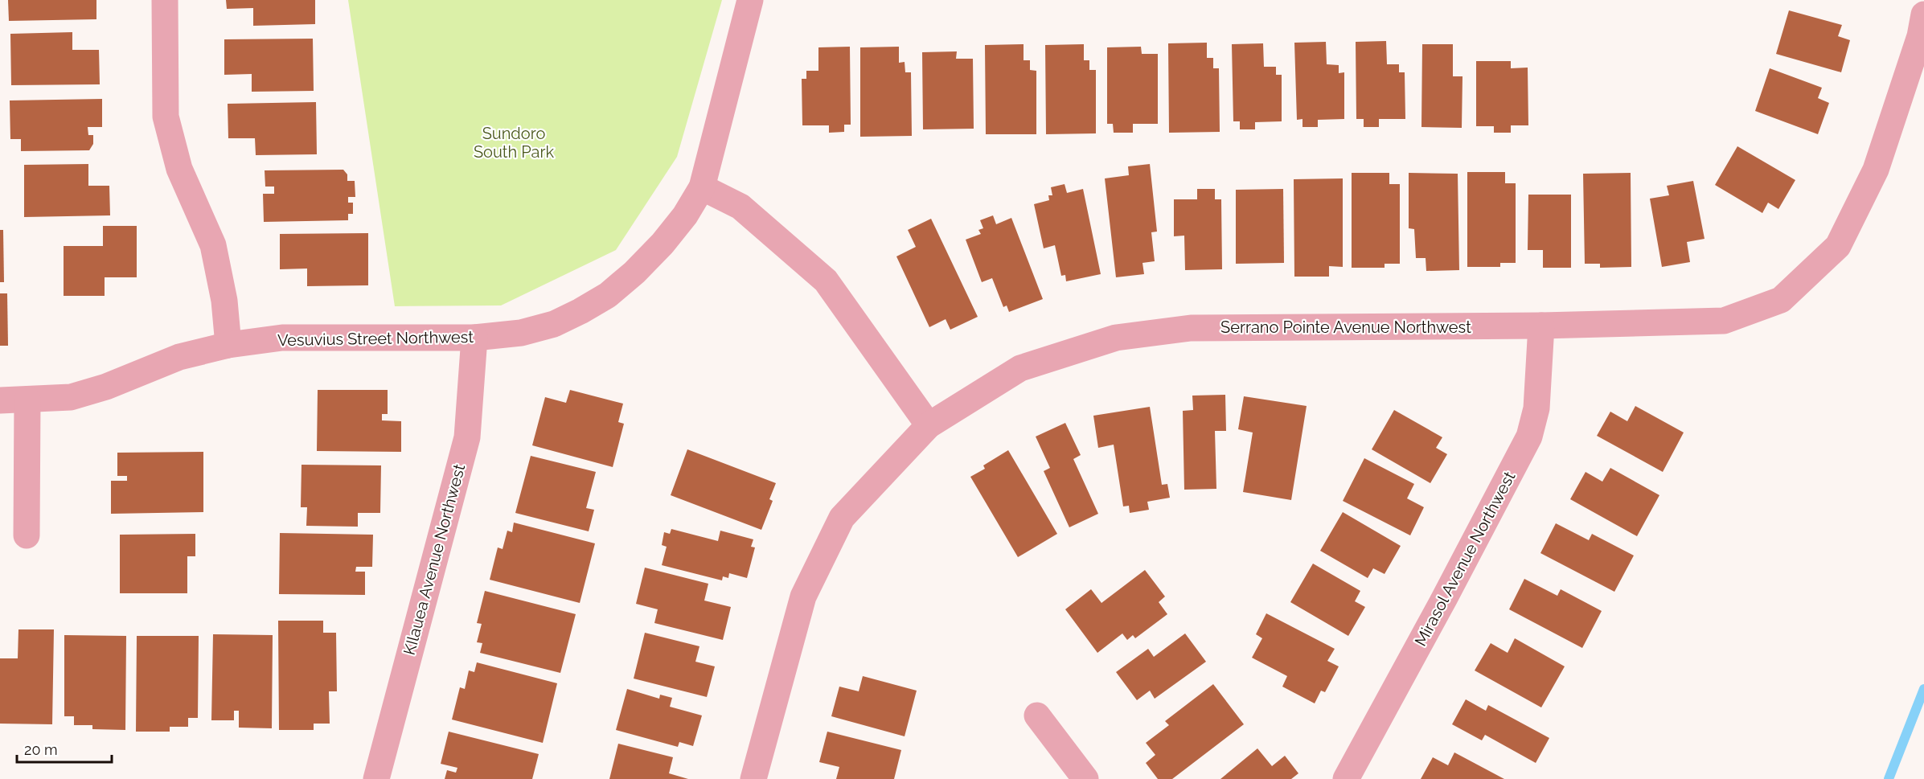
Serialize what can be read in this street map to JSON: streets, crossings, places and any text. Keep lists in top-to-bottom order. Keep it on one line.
{"streets":{"street":["Serrano Pointe Avenue Northwest","Vesuvius Street Northwest","Mirasol Avenue Northwest","KIlauea Avenue Northwest"]},"crossings":[["Serrano Pointe Avenue Northwest","Mirasol Avenue Northwest"],["Vesuvius Street Northwest","KIlauea Avenue Northwest"]],"parks":["Sundoro South Park"],"scale_bar":"20 m"}
